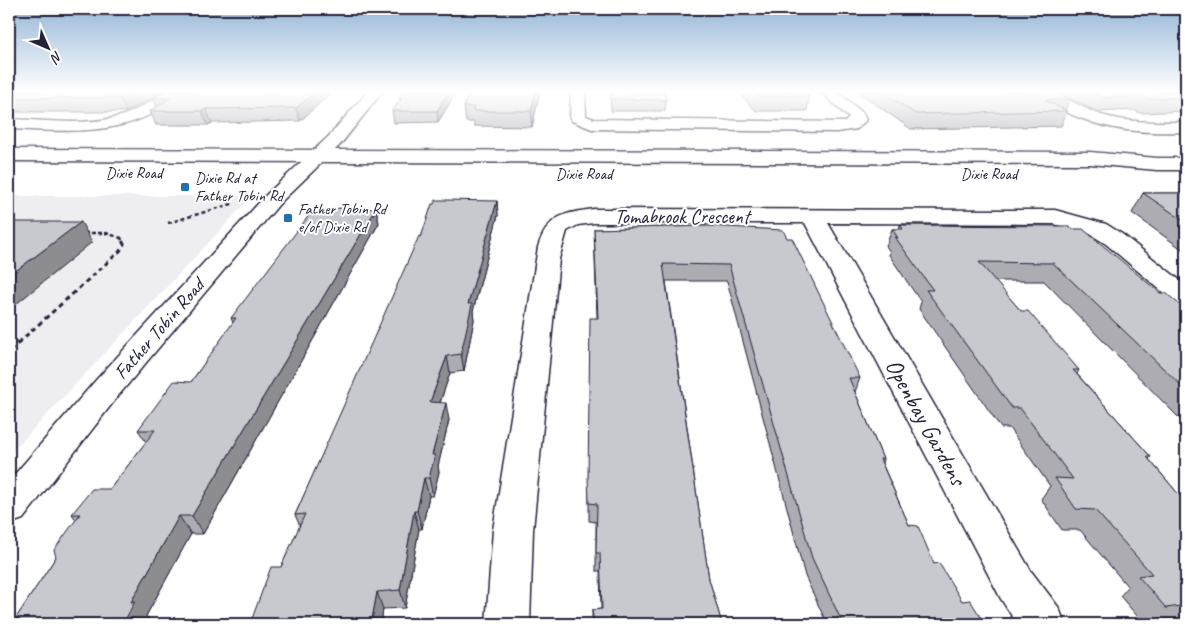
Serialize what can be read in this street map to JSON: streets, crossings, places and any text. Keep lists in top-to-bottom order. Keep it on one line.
{"streets":{"street":["Dixie Road","Tomabrook Crescent","Father Tobin Road","Openbay Gardens"]},"crossings":[["Dixie Road","Father Tobin Road"],["Tomabrook Crescent","Openbay Gardens"]],"places":{"transit":["Dixie Rd at Father Tobin Rd","Father Tobin Rd e/of Dixie Rd"]},"north":"bottom right"}
